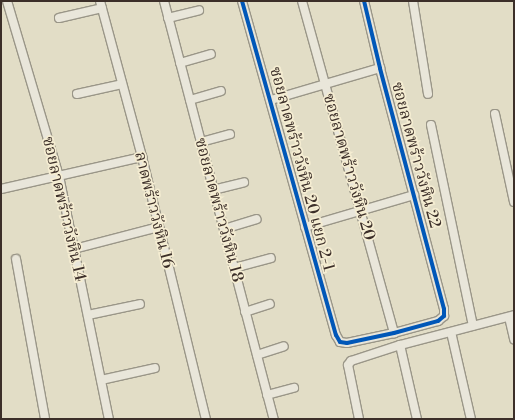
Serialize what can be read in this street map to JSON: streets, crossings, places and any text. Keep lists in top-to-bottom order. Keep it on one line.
{"streets":{"street":["ซอยลาดพร้าววังหิน 22","ซอยลาดพร้าววังหิน 20","ซอยลาดพร้าววังหิน 20 แยก 2-1","ซอยลาดพร้าววังหิน 14","ลาดพร้าววังหิน 16","ซอยลาดพร้าววังหิน 18"]},"crossings":[["ซอยลาดพร้าววังหิน 22","ซอยลาดพร้าววังหิน 20"],["ซอยลาดพร้าววังหิน 22","ซอยลาดพร้าววังหิน 20 แยก 2-1"],["ซอยลาดพร้าววังหิน 20","ซอยลาดพร้าววังหิน 20 แยก 2-1"]]}
